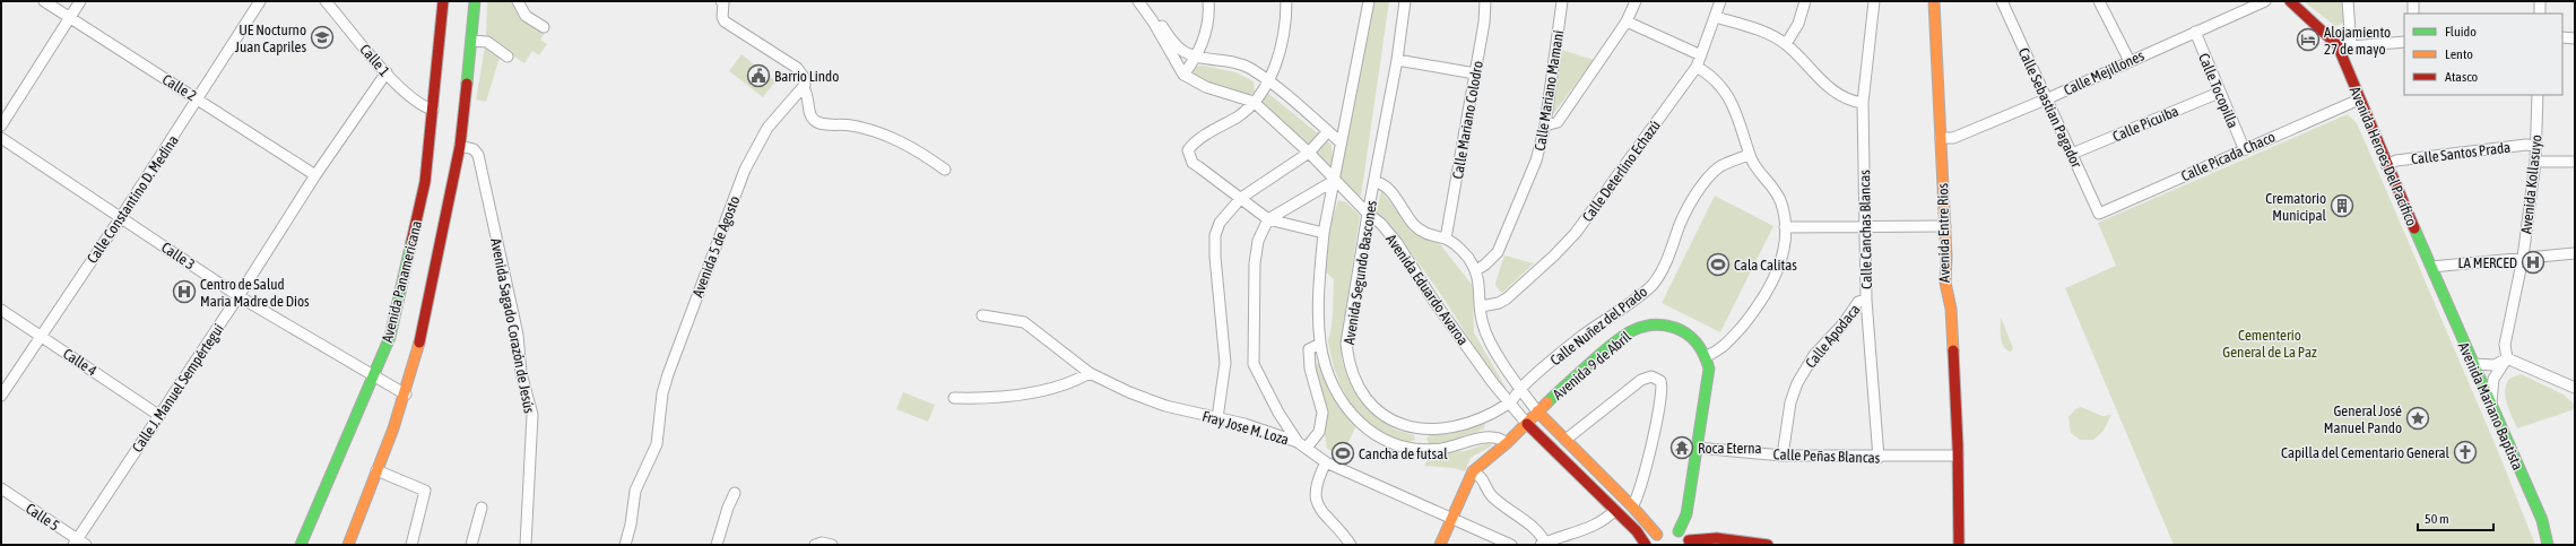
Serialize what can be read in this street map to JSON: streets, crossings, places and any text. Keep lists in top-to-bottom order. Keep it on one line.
{"streets":{"main road":["Avenida Heroes Del Pacífico","Avenida Entre Rios","Avenida Panamericana","Avenida Eduardo Avaroa","Avenida 9 de Abril","Avenida Mariano Baptista"],"street":["Calle 1","Calle Mejillones","Calle 2","Calle Mariano Mamani","Calle Tocopilla","Calle Sebastian Pagador","Calle Mariano Colodro","Calle Picuiba","Calle Santos Prada","Calle Picada Chaco","Calle Deterlino Echazú","Avenida Kollasuyo","Calle Constantino D. Medina","Calle Canchas Blancas","Avenida 5 de Agosto","Calle 3","Avenida Segundo Bascones","Avenida Sagado Corazón de Jesús","Calle Nuñez del Prado","Calle Apodaca","Calle 4","Calle J. Manuel Sempértegui","Fray Jose M. Loza","Calle Peñas Blancas","Calle 5"]},"crossings":[["Calle 1","Avenida Panamericana"],["Calle 1","Calle J. Manuel Sempértegui"],["Calle Mejillones","Calle Tocopilla"],["Calle Mejillones","Calle Sebastian Pagador"],["Calle Mejillones","Avenida Entre Rios"],["Calle 2","Calle Constantino D. Medina"],["Calle 2","Calle J. Manuel Sempértegui"],["Calle Mariano Mamani","Avenida Eduardo Avaroa"],["Calle Tocopilla","Calle Picuiba"],["Calle Tocopilla","Calle Picada Chaco"],["Calle Sebastian Pagador","Calle Picuiba"],["Calle Sebastian Pagador","Calle Picada Chaco"],["Calle Mariano Colodro","Avenida Eduardo Avaroa"],["Calle Santos Prada","Avenida Heroes Del Pacífico"],["Calle Santos Prada","Avenida Kollasuyo"],["Calle Picada Chaco","Avenida Heroes Del Pacífico"],["Avenida Heroes Del Pacífico","Avenida Mariano Baptista"],["Calle Deterlino Echazú","Avenida Eduardo Avaroa"],["Calle Constantino D. Medina","Calle 3"],["Calle Constantino D. Medina","Calle 4"],["Calle Canchas Blancas","Calle Apodaca"],["Calle Canchas Blancas","Calle Peñas Blancas"],["Avenida Entre Rios","Calle Peñas Blancas"],["Calle 3","Avenida Panamericana"],["Calle 3","Calle J. Manuel Sempértegui"],["Avenida Segundo Bascones","Avenida Eduardo Avaroa"],["Avenida Segundo Bascones","Calle Nuñez del Prado"],["Avenida Segundo Bascones","Avenida 9 de Abril"],["Avenida Panamericana","Avenida Sagado Corazón de Jesús"],["Avenida Eduardo Avaroa","Calle Nuñez del Prado"],["Avenida Eduardo Avaroa","Avenida 9 de Abril"],["Calle Apodaca","Calle Peñas Blancas"],["Calle 4","Calle J. Manuel Sempértegui"],["Avenida 9 de Abril","Fray Jose M. Loza"],["Calle J. Manuel Sempértegui","Calle 5"]],"parks":["Cementerio General de La Paz"],"places":{"school or university":["UE Nocturno Juan Capriles"],"hotel":["Alojamiento 27 de mayo"],"public building":["Barrio Lindo"],"building":["Crematorio Municipal"],"hospital":["LA MERCED","Centro de Salud Maria Madre de Dios"],"sports":["Cala Calitas","Cancha de futsal"],"place":["General José Manuel Pando"],"temple":["Roca Eterna"],"church":["Capilla del Cementario General"]},"legend":["Fluido","Lento","Atasco"],"scale_bar":"50 m"}
